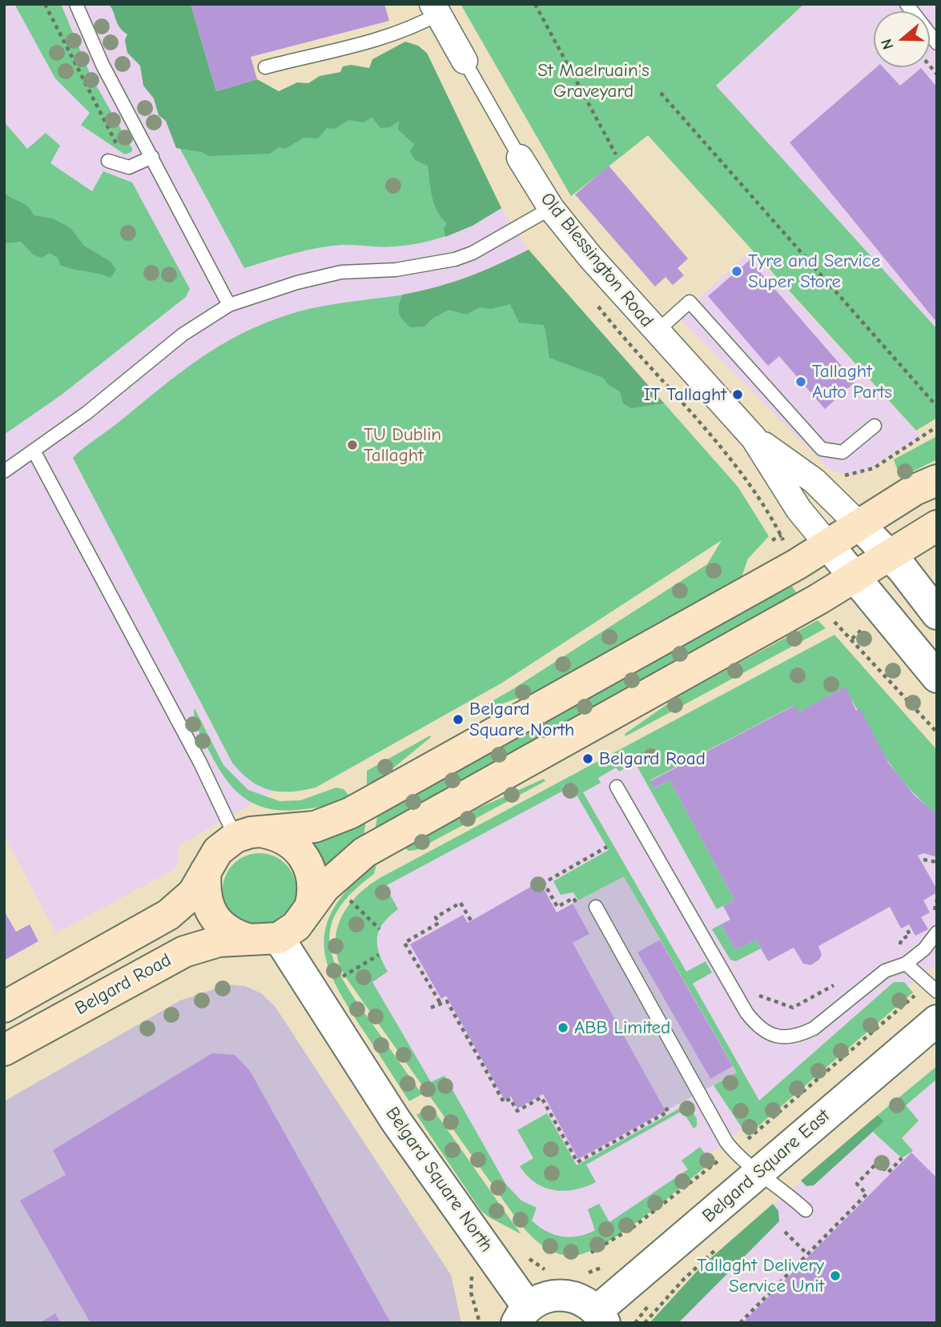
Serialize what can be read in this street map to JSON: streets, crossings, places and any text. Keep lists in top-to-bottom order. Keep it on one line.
{"streets":{"main road":["Belgard Road"],"street":["Old Blessington Road","Belgard Square East","Belgard Square North"]},"crossings":[["Belgard Road","Belgard Square North"]],"parks":["St Maelruain's Graveyard"],"places":["Tyre and Service Super Store","Tallaght Auto Parts","IT Tallaght","TU Dublin Tallaght","Belgard Square North","Belgard Road","ABB Limited","Tallaght Delivery Service Unit"],"north":"left"}
